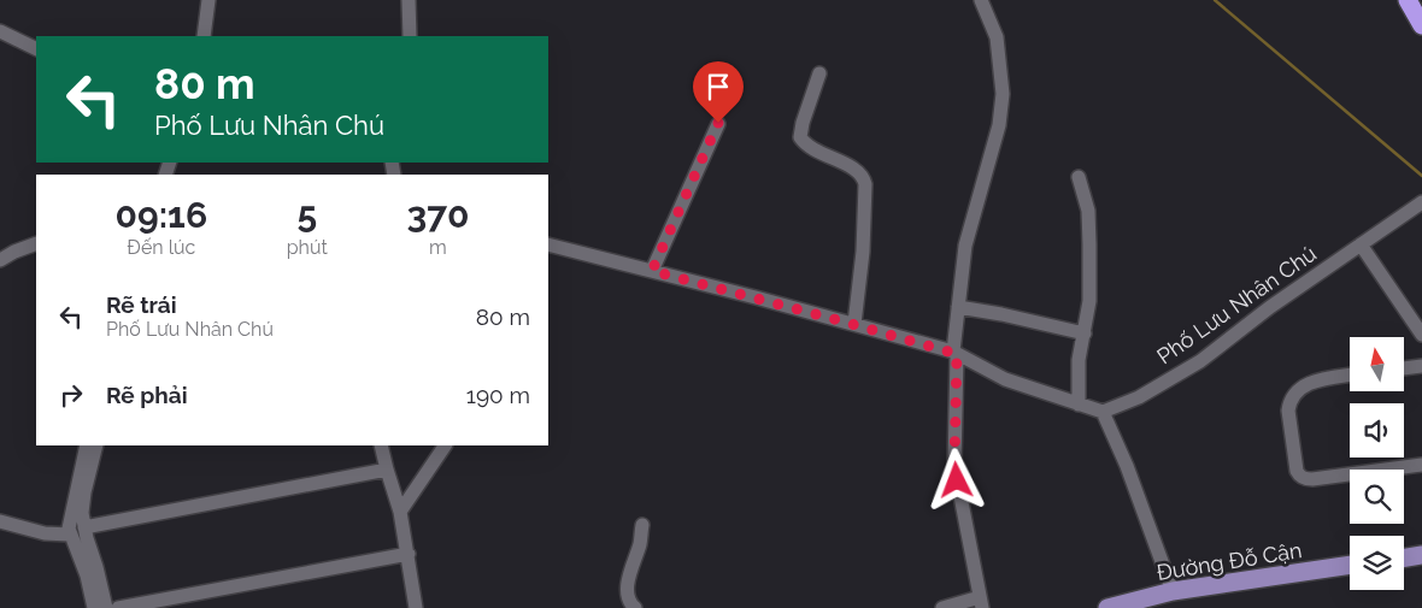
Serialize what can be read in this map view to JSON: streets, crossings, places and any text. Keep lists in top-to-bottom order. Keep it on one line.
{"streets":{"main road":["Đường Đỗ Cận"],"street":["Phố Lưu Nhân Chú"]},"north":"top","page":{"turn":["80 m","Phố Lưu Nhân Chú"],"eta":["09:16","Đến lúc","5","phút","370","m"],"list":[{"name":"Rẽ trái","note":"Phố Lưu Nhân Chú","value":"80 m"},{"name":"Rẽ phải","value":"190 m"}]}}
